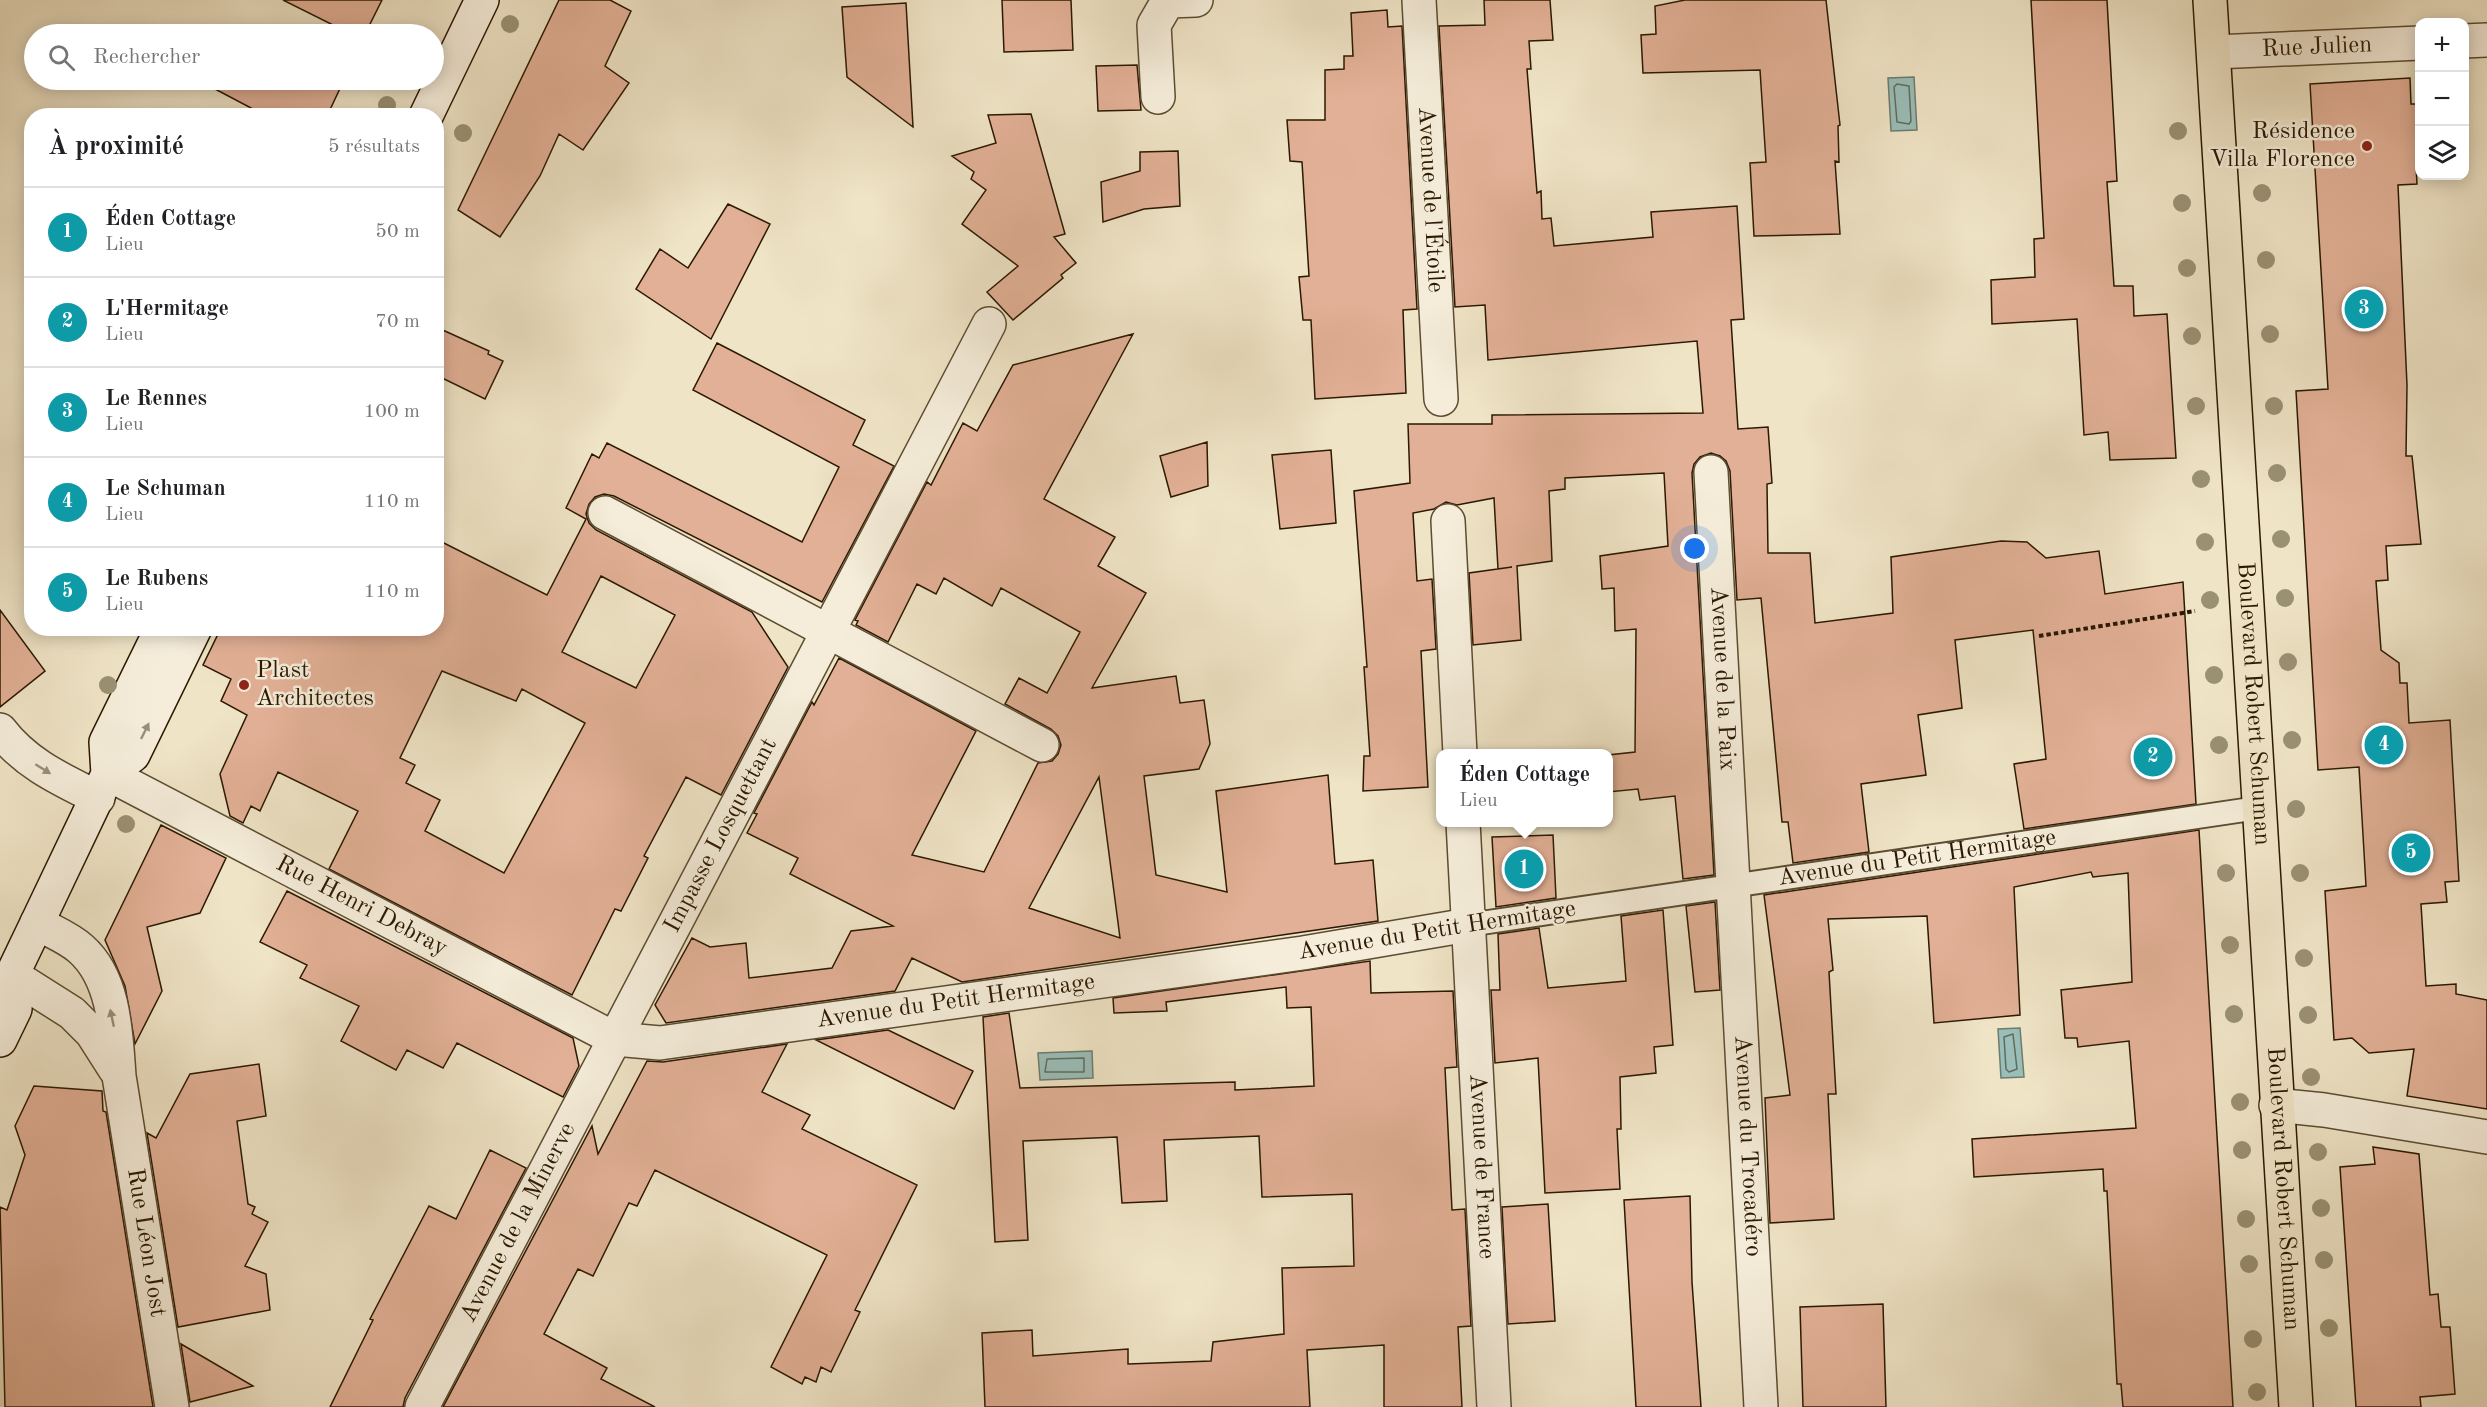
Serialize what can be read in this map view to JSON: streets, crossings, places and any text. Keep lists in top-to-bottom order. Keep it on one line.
{"streets":{"main road":["Boulevard Robert Schuman"],"street":["Rue Julien","Avenue de l'Étoile","Avenue de la Paix","Impasse Losquettant","Avenue du Petit Hermitage","Rue Henri Debray","Avenue du Trocadéro","Avenue de France","Avenue de la Minerve","Rue Léon Jost"]},"crossings":[["Rue Julien","Boulevard Robert Schuman"],["Avenue de la Paix","Avenue du Petit Hermitage"],["Avenue de la Paix","Avenue du Trocadéro"],["Boulevard Robert Schuman","Avenue du Petit Hermitage"],["Impasse Losquettant","Avenue du Petit Hermitage"],["Impasse Losquettant","Rue Henri Debray"],["Impasse Losquettant","Avenue de la Minerve"],["Avenue du Petit Hermitage","Rue Henri Debray"],["Avenue du Petit Hermitage","Avenue du Trocadéro"],["Avenue du Petit Hermitage","Avenue de France"],["Avenue du Petit Hermitage","Avenue de la Minerve"],["Rue Henri Debray","Avenue de la Minerve"]],"places":["Résidence Villa Florence","Plast Architectes"],"page":{"map_buttons":["+","−"],"search":"Rechercher","heading":["À proximité","5 résultats"],"list":[{"mark":"1","name":"Éden Cottage","note":"Lieu","value":"50 m"},{"mark":"2","name":"L'Hermitage","note":"Lieu","value":"70 m"},{"mark":"3","name":"Le Rennes","note":"Lieu","value":"100 m"},{"mark":"4","name":"Le Schuman","note":"Lieu","value":"110 m"},{"mark":"5","name":"Le Rubens","note":"Lieu","value":"110 m"}],"pins":["3","4","2","5","1"],"popup":["Éden Cottage","Lieu"]}}
